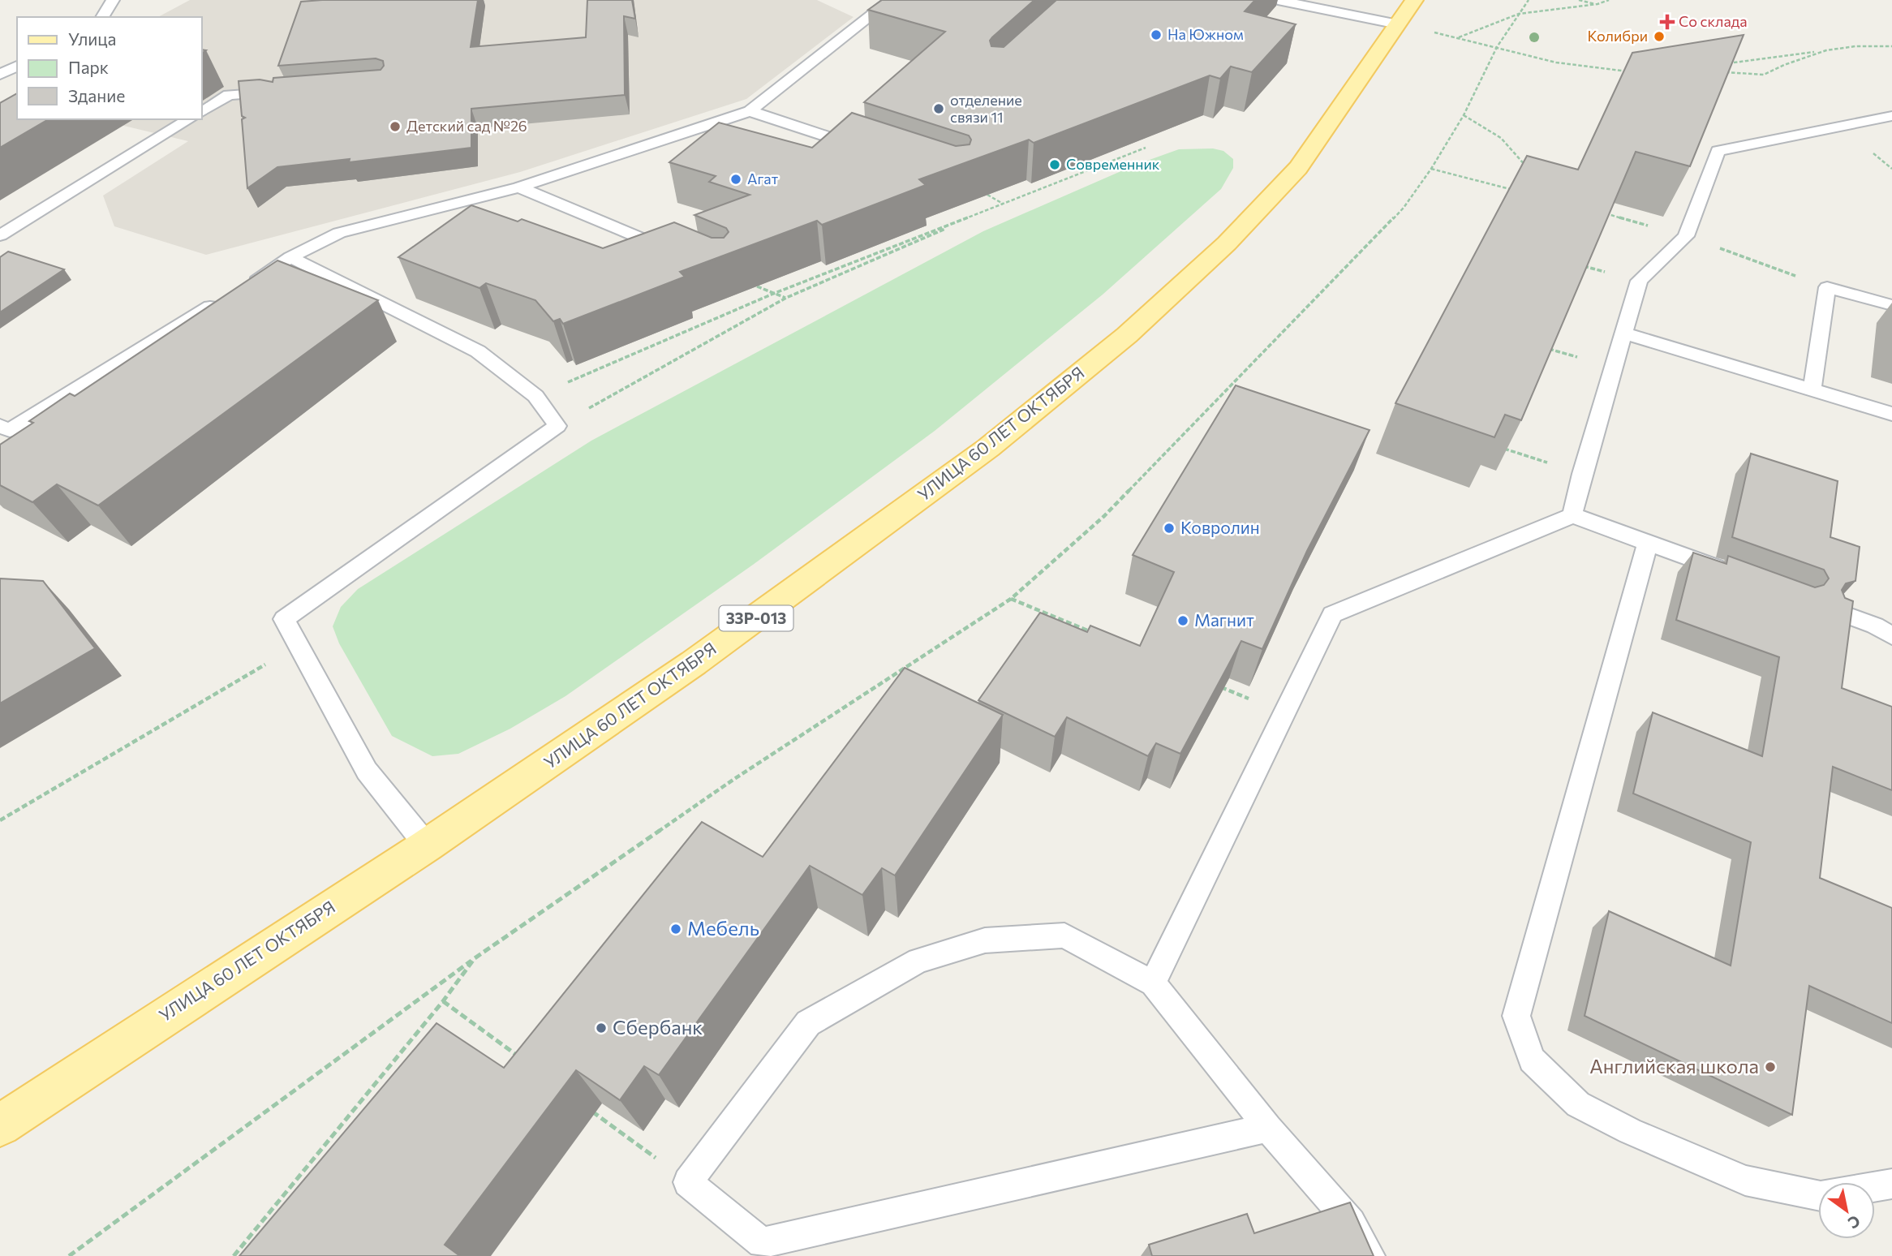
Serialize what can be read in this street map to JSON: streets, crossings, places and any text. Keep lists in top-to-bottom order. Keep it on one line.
{"streets":{"main road":["УЛИЦА 60 ЛЕТ ОКТЯБРЯ","33Р-013"]},"places":{"health":["Со склада"],"other":["На Южном","Колибри","отделение связи 11","Детский сад №26","Современник","Агат","Ковролин","Магнит","Мебель","Сбербанк","Английская школа"]},"legend":["Улица","Парк","Здание"],"north":"bottom right"}
